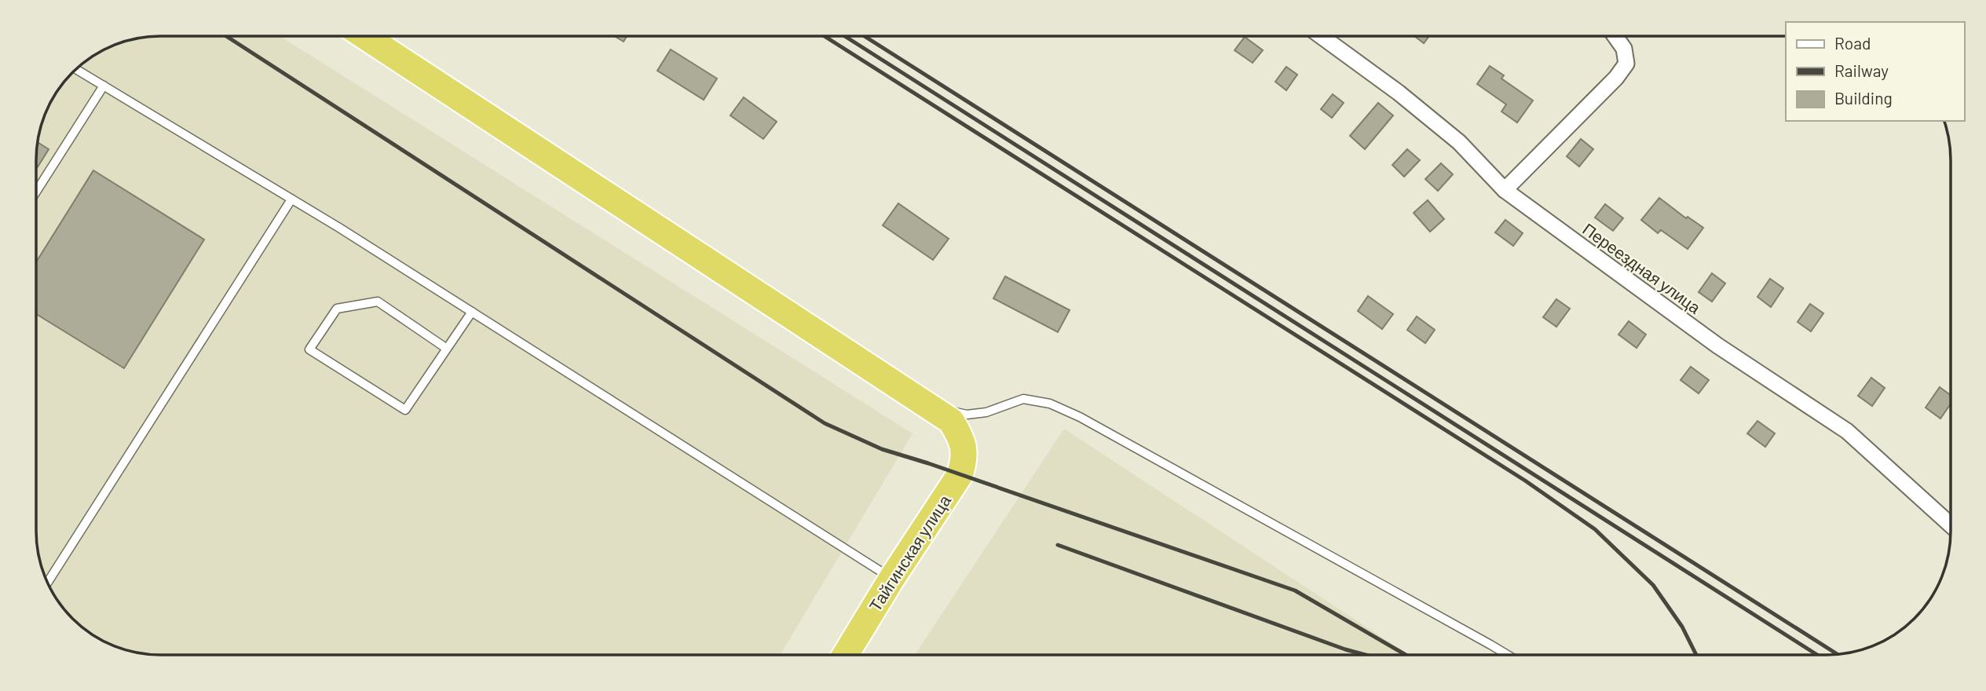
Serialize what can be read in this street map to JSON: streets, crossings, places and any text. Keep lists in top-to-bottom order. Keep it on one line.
{"streets":{"highway":["Тайгинская улица"],"street":["Переездная улица"]},"legend":["Road","Railway","Building"]}
